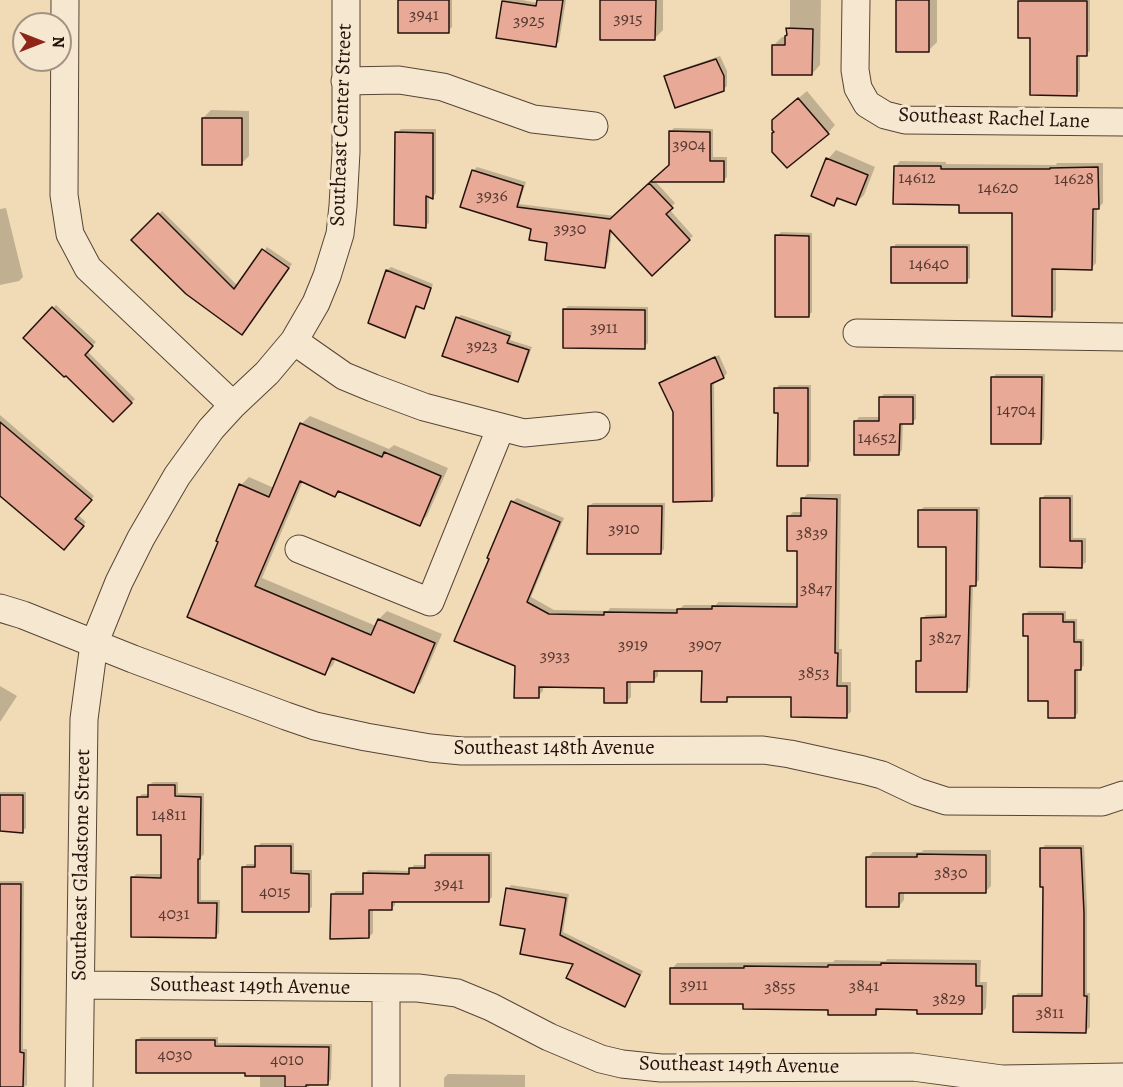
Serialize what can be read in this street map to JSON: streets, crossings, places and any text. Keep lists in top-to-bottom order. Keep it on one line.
{"streets":{"street":["Southeast Rachel Lane","Southeast Center Street","Southeast 148th Avenue","Southeast Gladstone Street","Southeast 149th Avenue"]},"crossings":[["Southeast Center Street","Southeast 148th Avenue"],["Southeast Center Street","Southeast Gladstone Street"],["Southeast 148th Avenue","Southeast Gladstone Street"],["Southeast Gladstone Street","Southeast 149th Avenue"]],"house_numbers":["3941","3915","3925","3904","14612","14628","14620","3936","3930","14640","3911","3923","14704","14652","3910","3839","3847","3827","3919","3907","3933","3853","14811","3830","3941","4015","4031","3911","3841","3855","3829","3811","4030","4010"],"north":"right"}
